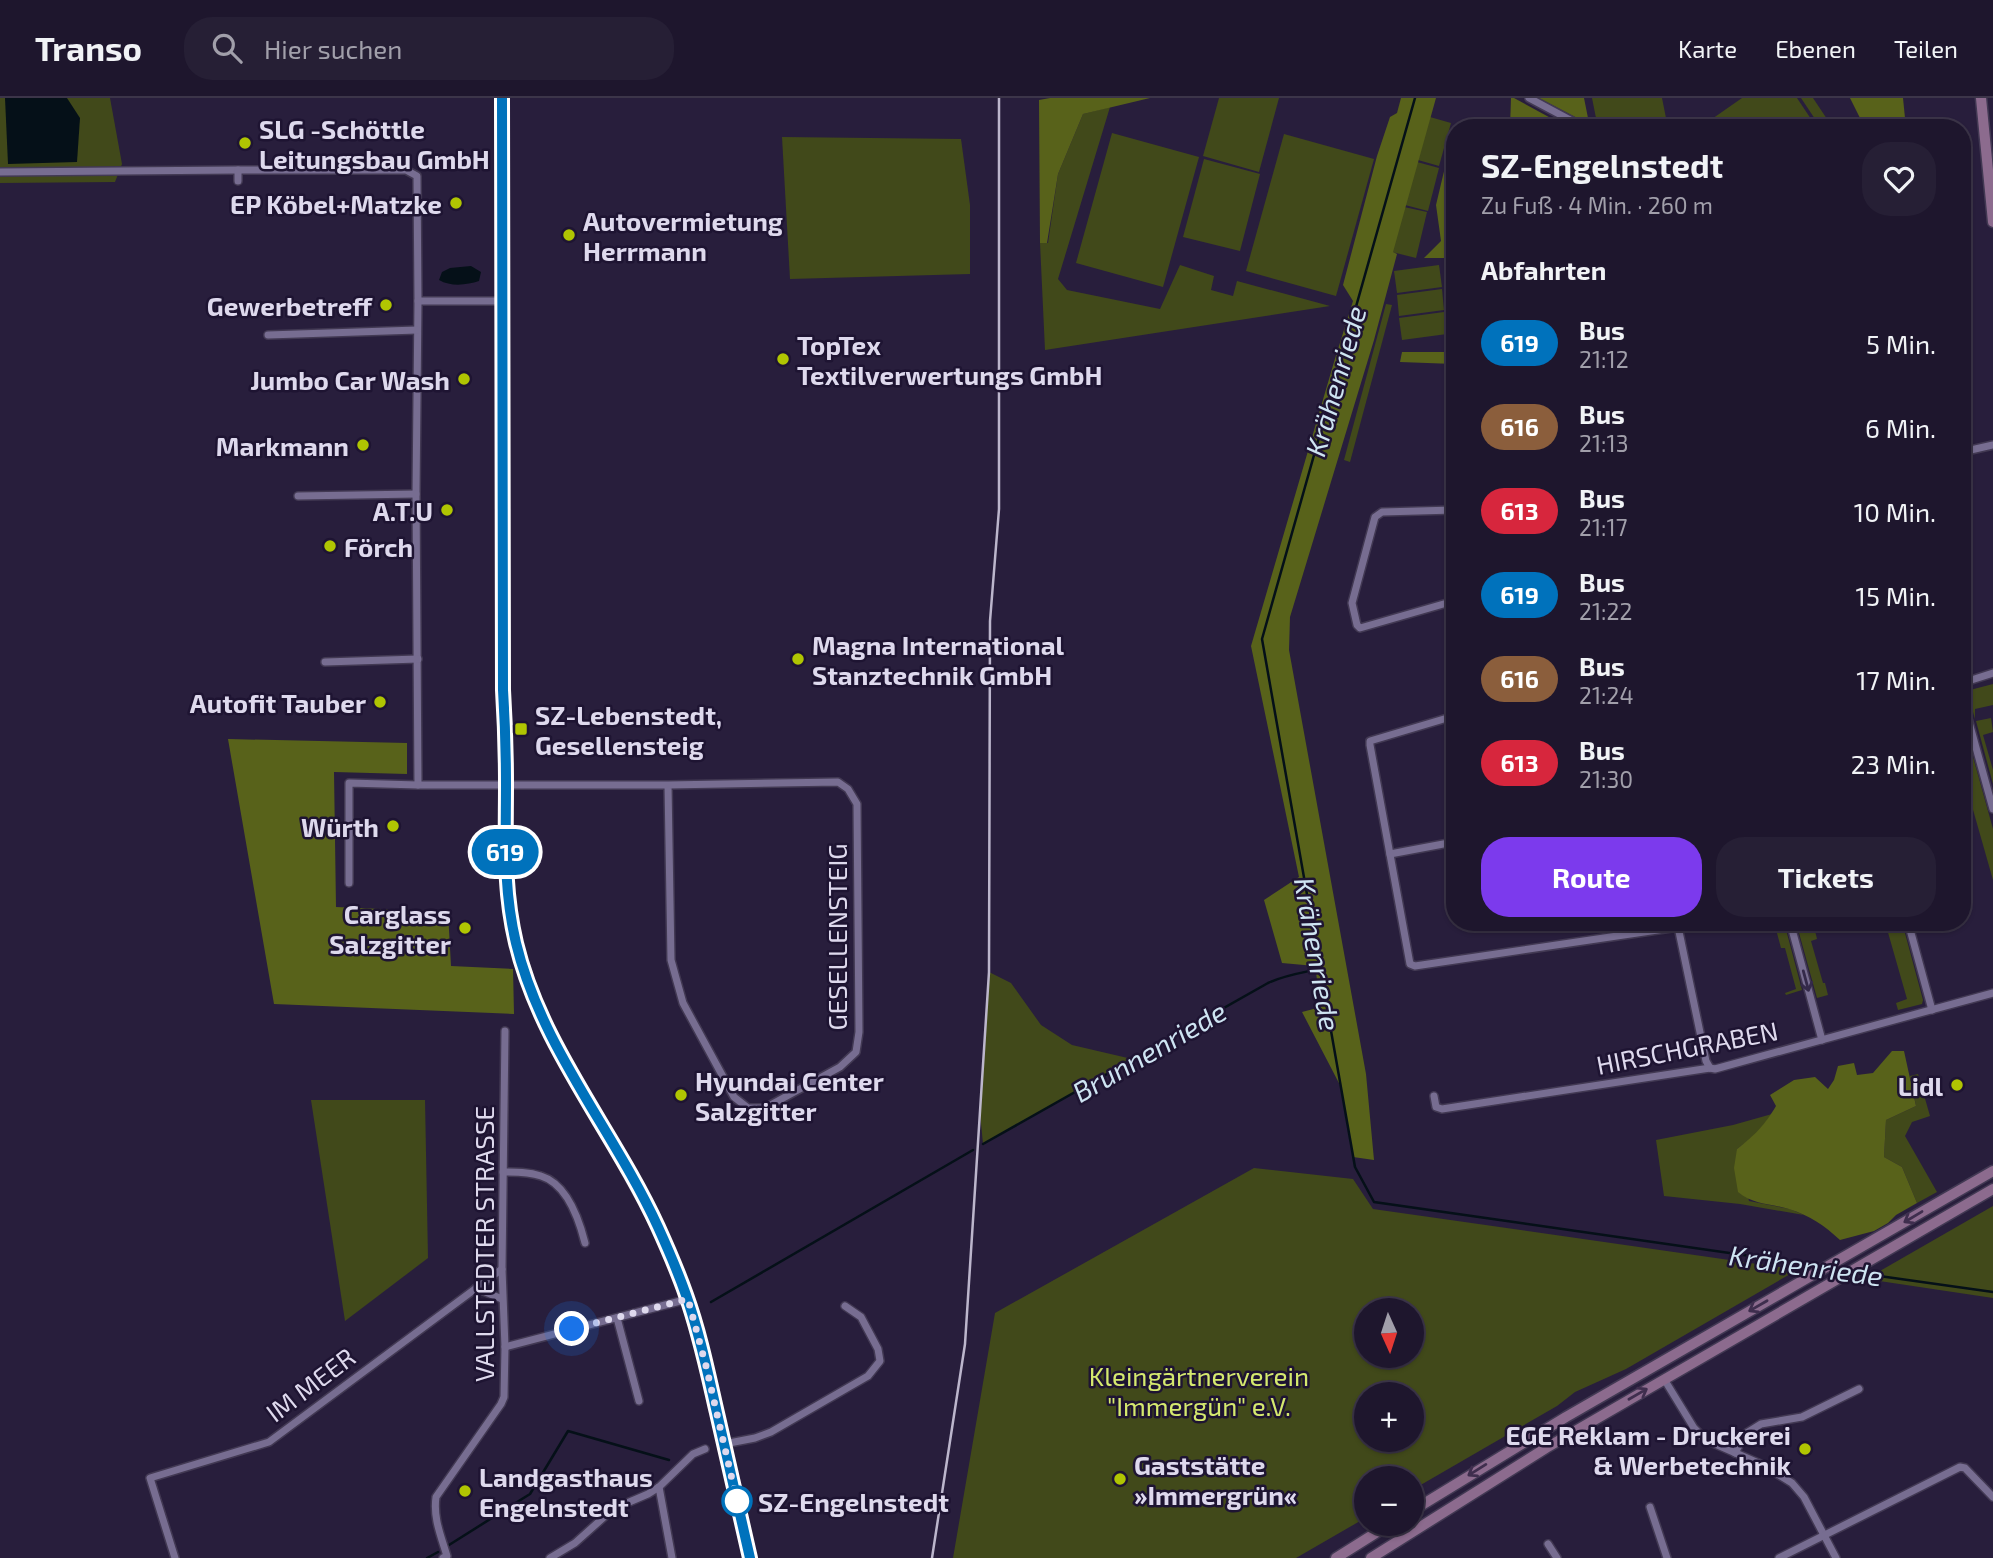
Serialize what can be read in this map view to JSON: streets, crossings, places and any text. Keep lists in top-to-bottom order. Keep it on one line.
{"streets":{"street":["GESELLENSTEIG","HIRSCHGRABEN","VALLSTEDTER STRASSE","IM MEER"]},"crossings":[["VALLSTEDTER STRASSE","IM MEER"]],"water":["Krähenriede","Brunnenriede"],"parks":["Kleingärtnerverein \"Immergün\" e.V."],"places":{"other":["SLG -Schöttle Leitungsbau GmbH","EP Köbel+Matzke","Autovermietung Herrmann","Gewerbetreff","TopTex Textilverwertungs GmbH","Jumbo Car Wash","Markmann","A.T.U","Förch","Magna International Stanztechnik GmbH","Autofit Tauber","Würth","Carglass Salzgitter","Lidl","Hyundai Center Salzgitter","EGE Reklam - Druckerei & Werbetechnik","Gaststätte »Immergrün«","Landgasthaus Engelnstedt","SZ-Engelnstedt"],"transit":["SZ-Lebenstedt, Gesellensteig"]},"lines":["bus line 619"],"north":"bottom","page":{"header":"Transo","search":"Hier suchen","nav":["Karte","Ebenen","Teilen"],"on_map":"619","heading":[["SZ-Engelnstedt","Zu Fuß · 4 Min. · 260 m"],"Abfahrten"],"list":[{"mark":"619","name":"Bus","note":"21:12","value":"5 Min."},{"mark":"616","name":"Bus","note":"21:13","value":"6 Min."},{"mark":"613","name":"Bus","note":"21:17","value":"10 Min."},{"mark":"619","name":"Bus","note":"21:22","value":"15 Min."},{"mark":"616","name":"Bus","note":"21:24","value":"17 Min."},{"mark":"613","name":"Bus","note":"21:30","value":"23 Min."}],"buttons":["Route","Tickets"],"map_buttons":["+","−"]}}
